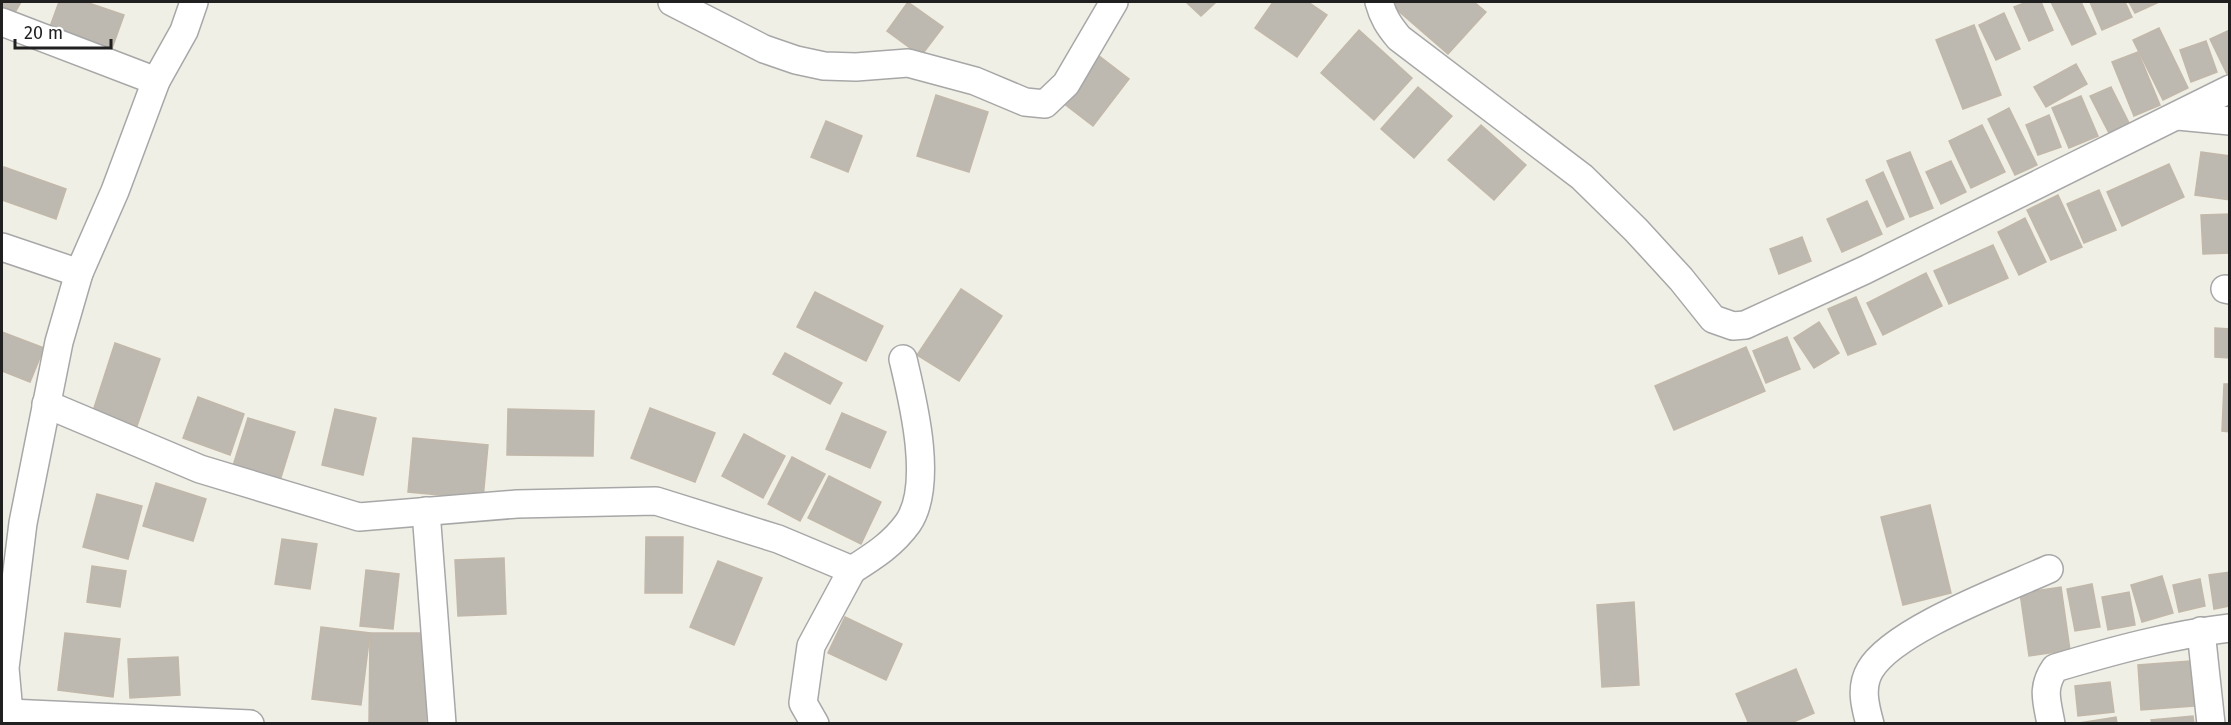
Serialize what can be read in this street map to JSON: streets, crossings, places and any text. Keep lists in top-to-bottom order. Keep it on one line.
{"scale_bar":"20 m"}
